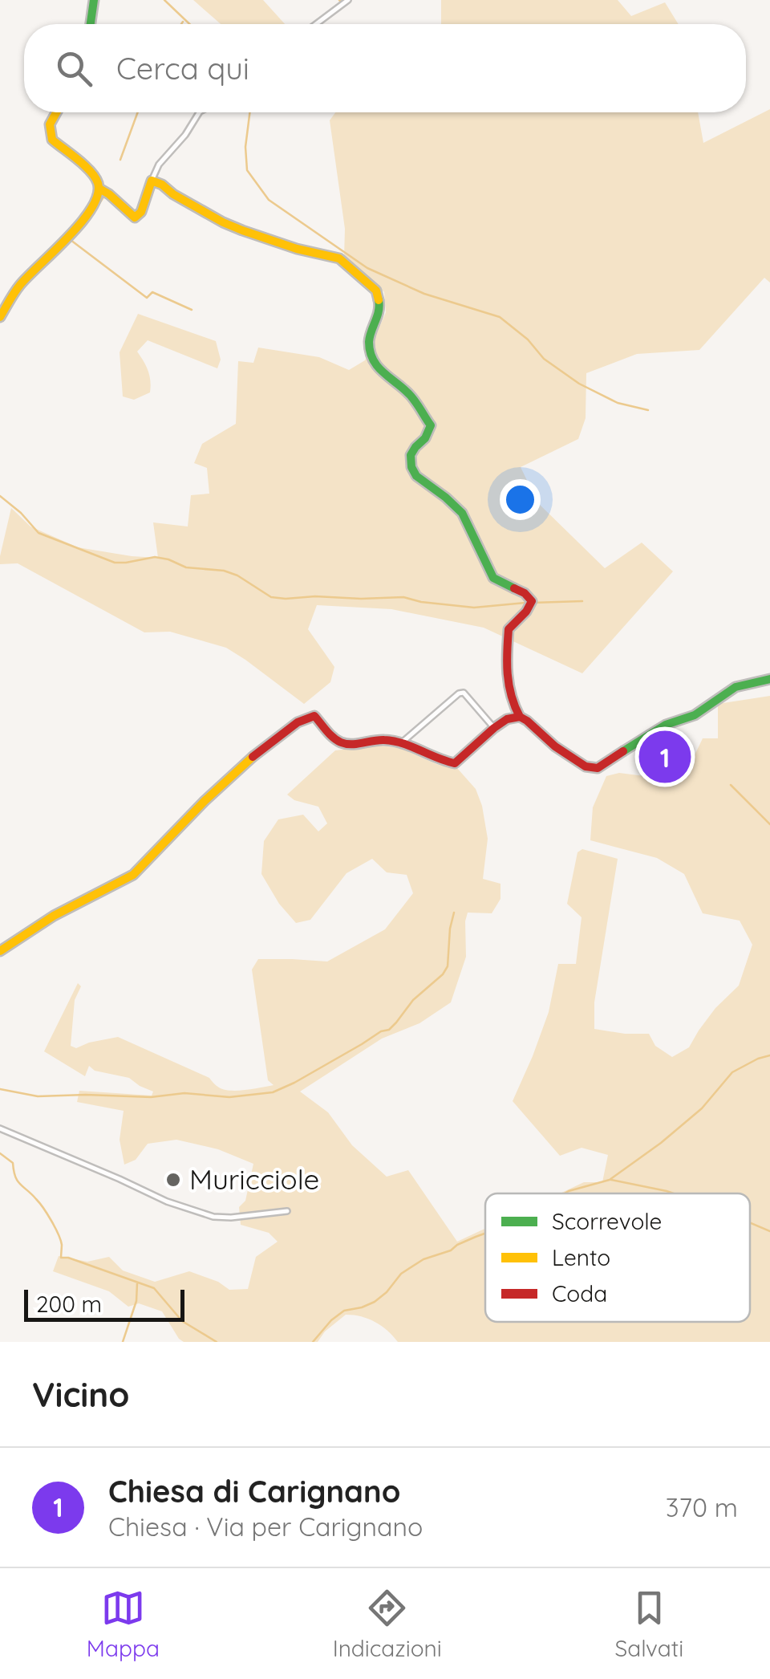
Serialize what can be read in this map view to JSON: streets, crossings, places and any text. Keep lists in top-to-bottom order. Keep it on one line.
{"places":["Muricciole"],"legend":["Scorrevole","Lento","Coda"],"scale_bar":"200 m","page":{"search":"Cerca qui","pins":"1","scale":"200 m","heading":"Vicino","list":[{"mark":"1","name":"Chiesa di Carignano","note":"Chiesa · Via per Carignano","value":"370 m"}],"nav":["Mappa","Indicazioni","Salvati"]}}
